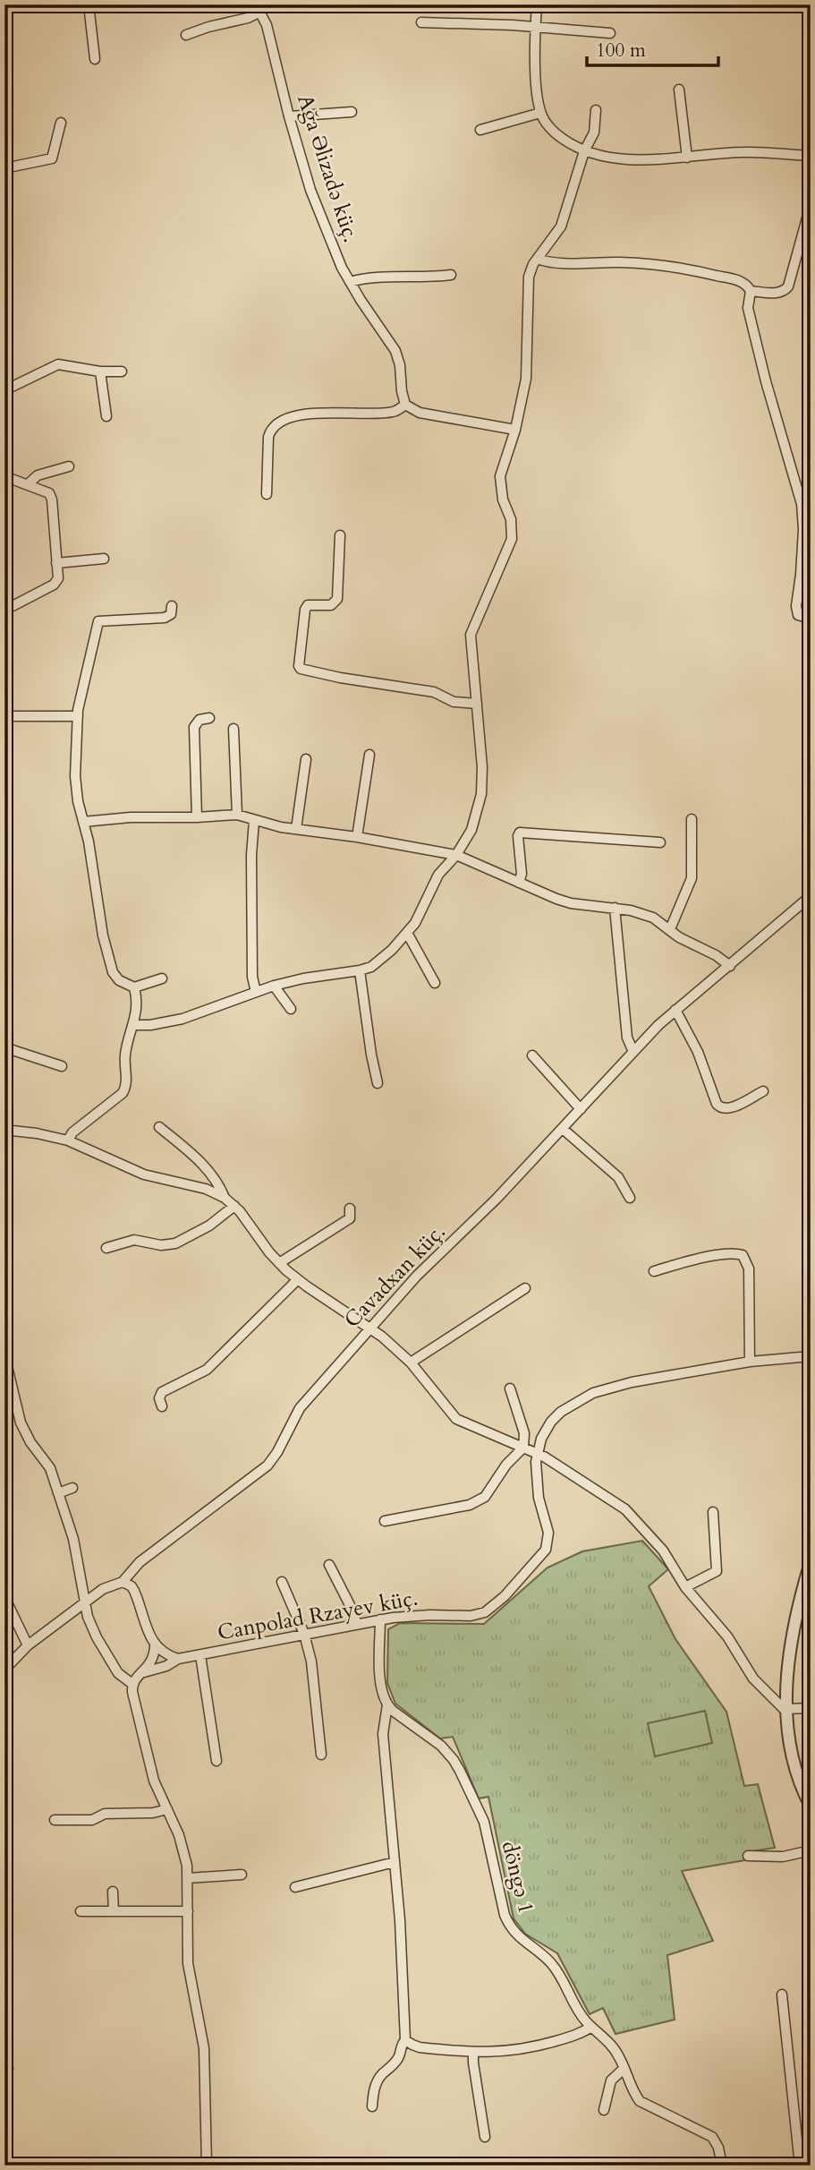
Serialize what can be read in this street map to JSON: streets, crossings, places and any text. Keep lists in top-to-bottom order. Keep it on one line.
{"streets":{"street":["Ağa Əlizadə küç.","Cavadxan küç.","Canpolad Rzayev küç.","döngə 1"]},"scale_bar":"100 m"}
